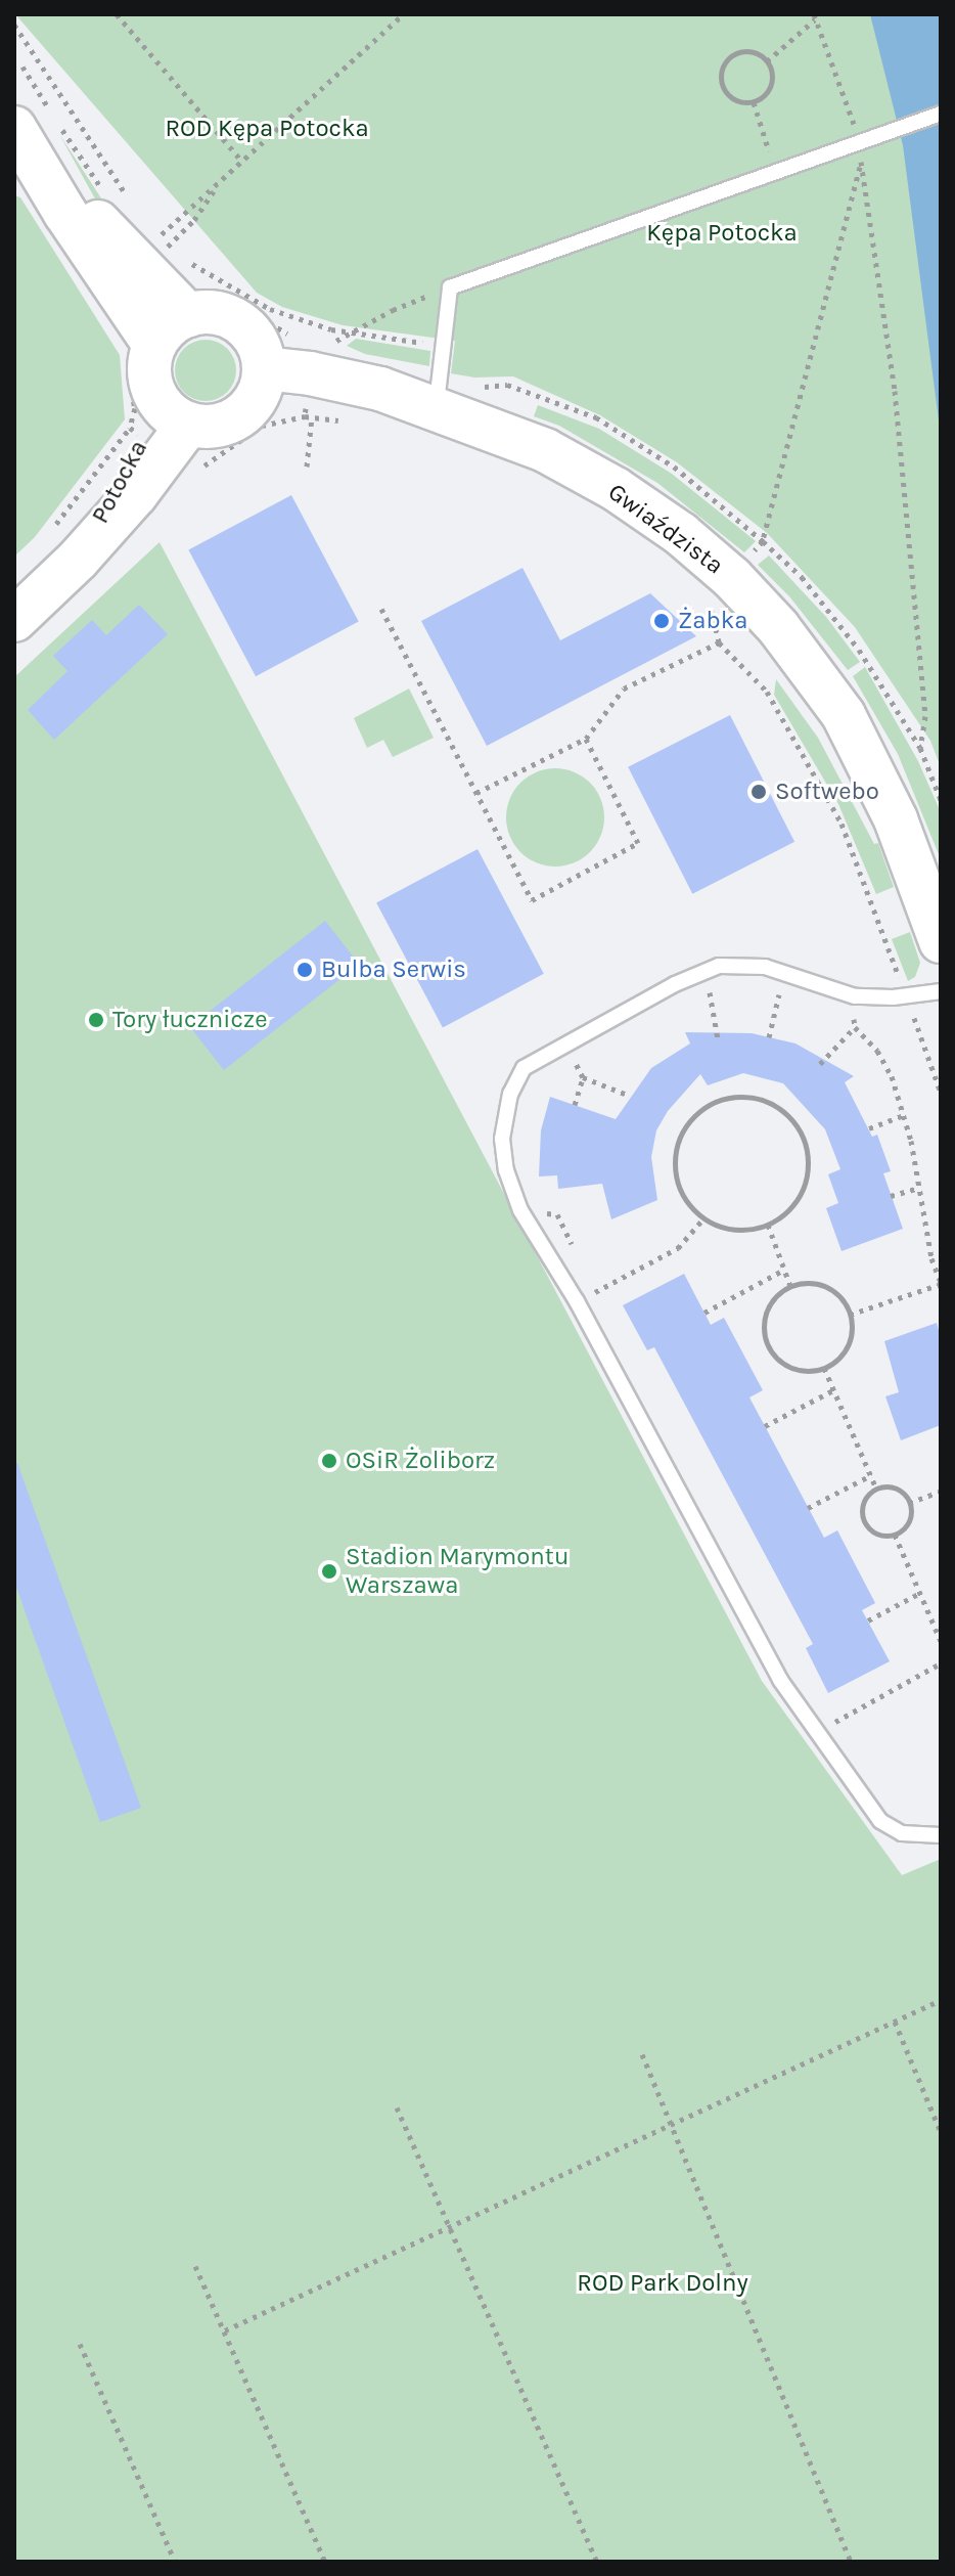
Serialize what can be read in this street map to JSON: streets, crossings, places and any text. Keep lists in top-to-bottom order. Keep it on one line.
{"streets":{"street":["Potocka","Gwiaździsta"]},"crossings":[["Potocka","Gwiaździsta"]],"parks":["ROD Kępa Potocka","Kępa Potocka","ROD Park Dolny"],"places":["Żabka","Softwebo","Bulba Serwis","Tory łucznicze","OSiR Żoliborz","Stadion Marymontu Warszawa"]}
